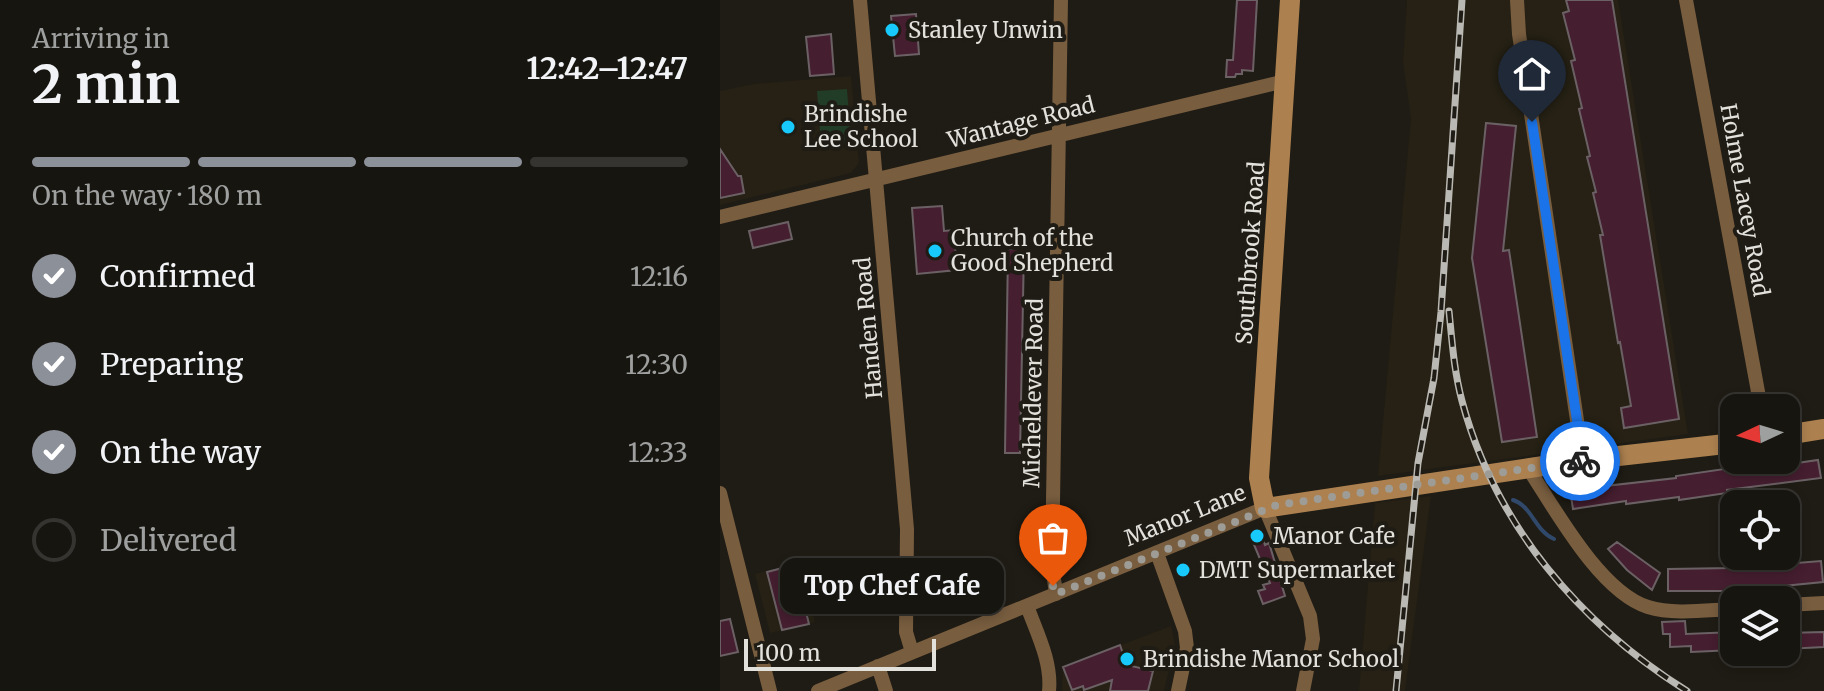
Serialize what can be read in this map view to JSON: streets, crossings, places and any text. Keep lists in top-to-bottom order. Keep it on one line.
{"streets":{"street":["Wantage Road","Holme Lacey Road","Southbrook Road","Handen Road","Micheldever Road","Manor Lane"]},"crossings":[["Wantage Road","Southbrook Road"],["Wantage Road","Handen Road"],["Wantage Road","Micheldever Road"],["Southbrook Road","Manor Lane"],["Handen Road","Manor Lane"],["Micheldever Road","Manor Lane"]],"places":["Stanley Unwin","Brindishe Lee School","Church of the Good Shepherd","Manor Cafe","DMT Supermarket","Top Chef Cafe","Brindishe Manor School"],"scale_bar":"100 m","north":"left","page":{"heading":["2 min","Arriving in","12:42–12:47"],"bar":"On the way · 180 m","list":[["Confirmed","12:16"],["Preparing","12:30"],["On the way","12:33"],"Delivered"],"bubble":"Top Chef Cafe","scale":"100 m"}}
